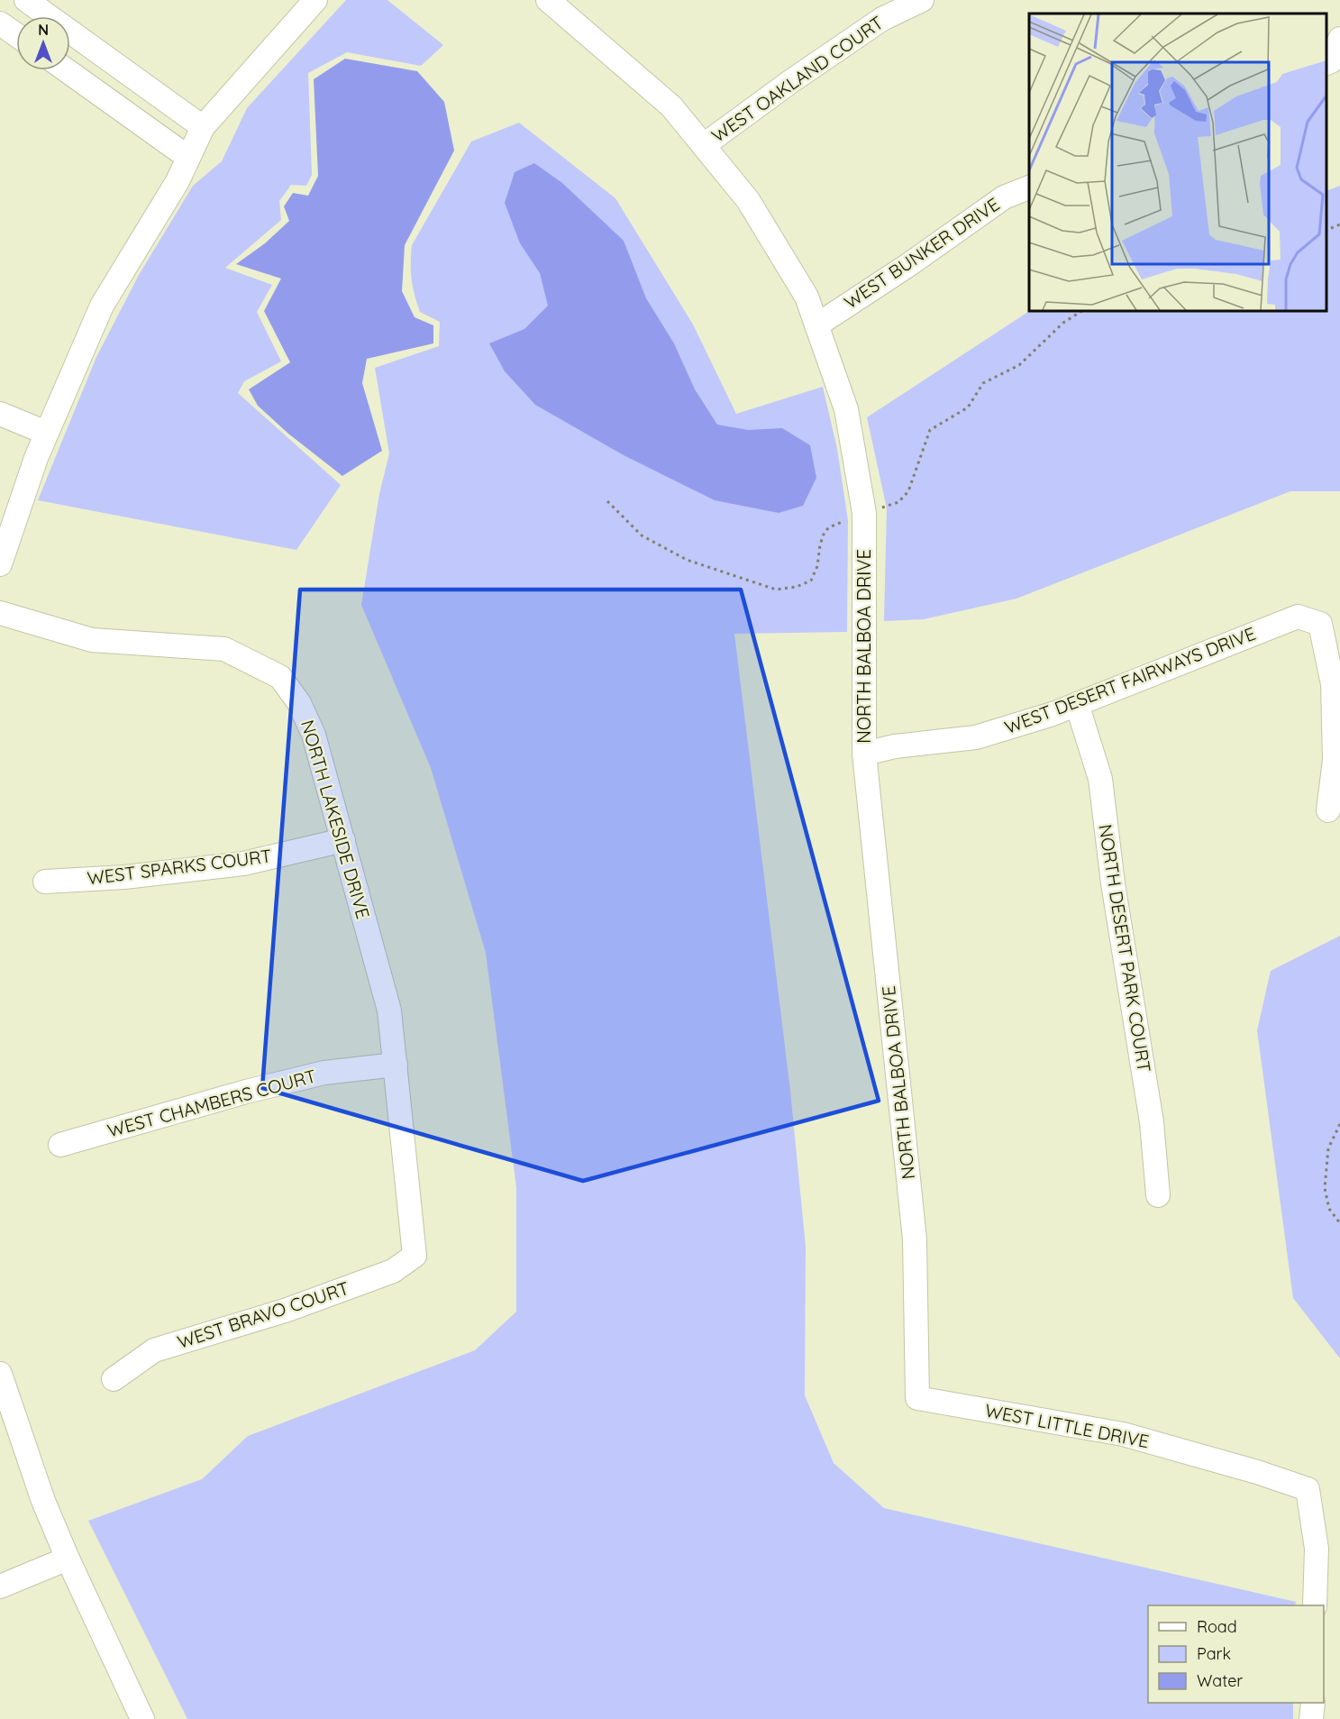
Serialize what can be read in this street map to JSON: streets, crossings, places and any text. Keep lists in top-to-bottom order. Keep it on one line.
{"streets":{"street":["WEST OAKLAND COURT","WEST BUNKER DRIVE","NORTH BALBOA DRIVE","WEST DESERT FAIRWAYS DRIVE","NORTH LAKESIDE DRIVE","WEST SPARKS COURT","NORTH DESERT PARK COURT","WEST CHAMBERS COURT","WEST BRAVO COURT","WEST LITTLE DRIVE"]},"crossings":[["WEST OAKLAND COURT","NORTH BALBOA DRIVE"],["WEST BUNKER DRIVE","NORTH BALBOA DRIVE"],["NORTH BALBOA DRIVE","WEST DESERT FAIRWAYS DRIVE"],["NORTH BALBOA DRIVE","WEST LITTLE DRIVE"],["WEST DESERT FAIRWAYS DRIVE","NORTH DESERT PARK COURT"],["NORTH LAKESIDE DRIVE","WEST SPARKS COURT"],["NORTH LAKESIDE DRIVE","WEST CHAMBERS COURT"],["NORTH LAKESIDE DRIVE","WEST BRAVO COURT"]],"legend":["Road","Park","Water"],"north":"top"}
